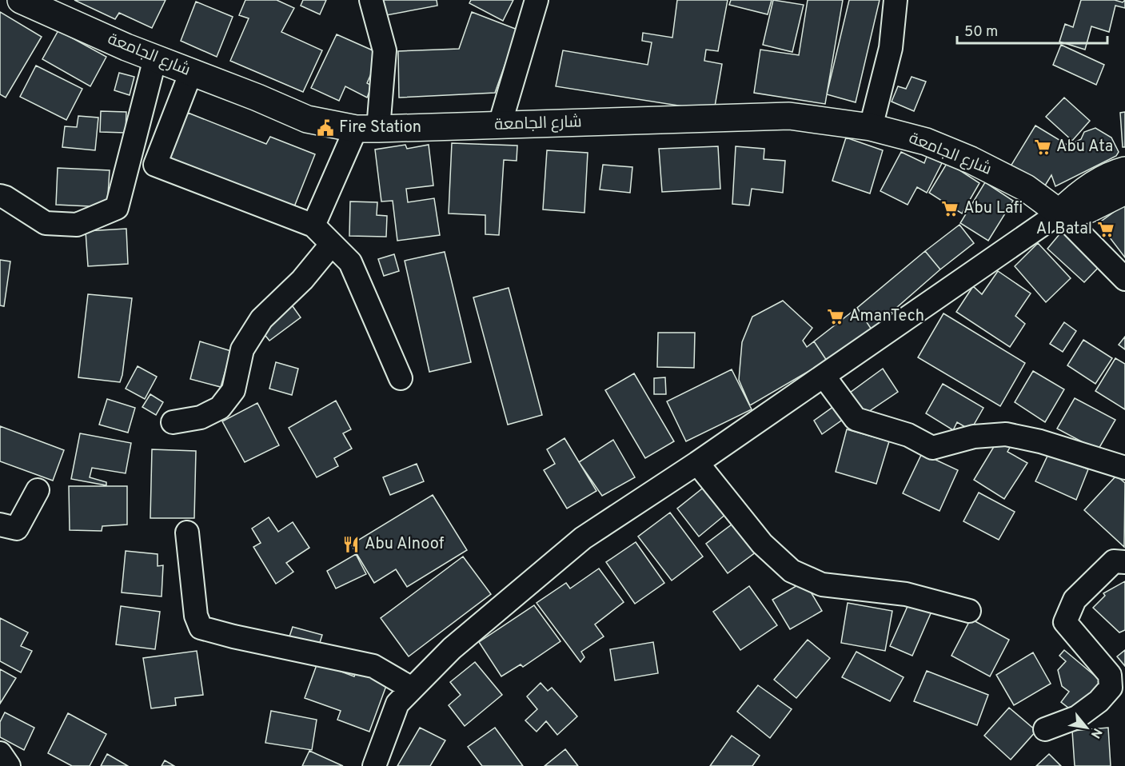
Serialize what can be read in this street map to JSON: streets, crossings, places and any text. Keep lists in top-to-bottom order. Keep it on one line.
{"streets":{"main road":["شارع الجامعة"]},"places":{"public building":["Fire Station"],"supermarket":["Abu Ata","Abu Lafi","Al Batal","AmanTech"],"restaurant":["Abu Alnoof"]},"scale_bar":"50 m","north":"bottom right"}
